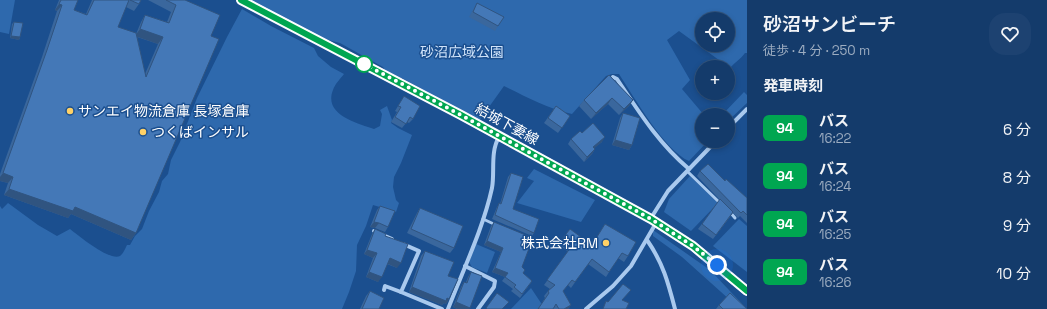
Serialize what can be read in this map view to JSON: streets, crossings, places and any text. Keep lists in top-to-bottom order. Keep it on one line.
{"streets":{"main road":["結城下妻線"]},"parks":["砂沼広域公園"],"places":["サンエイ物流倉庫 長塚倉庫","つくばインサル","株式会社RM"],"lines":["bus line 94"],"page":{"heading":[["砂沼サンビーチ","徒歩 · 4 分 · 250 m"],"発車時刻"],"map_buttons":["+","−"],"list":[{"mark":"94","name":"バス","note":"16:22","value":"6 分"},{"mark":"94","name":"バス","note":"16:24","value":"8 分"},{"mark":"94","name":"バス","note":"16:25","value":"9 分"},{"mark":"94","name":"バス","note":"16:26","value":"10 分"}]}}
